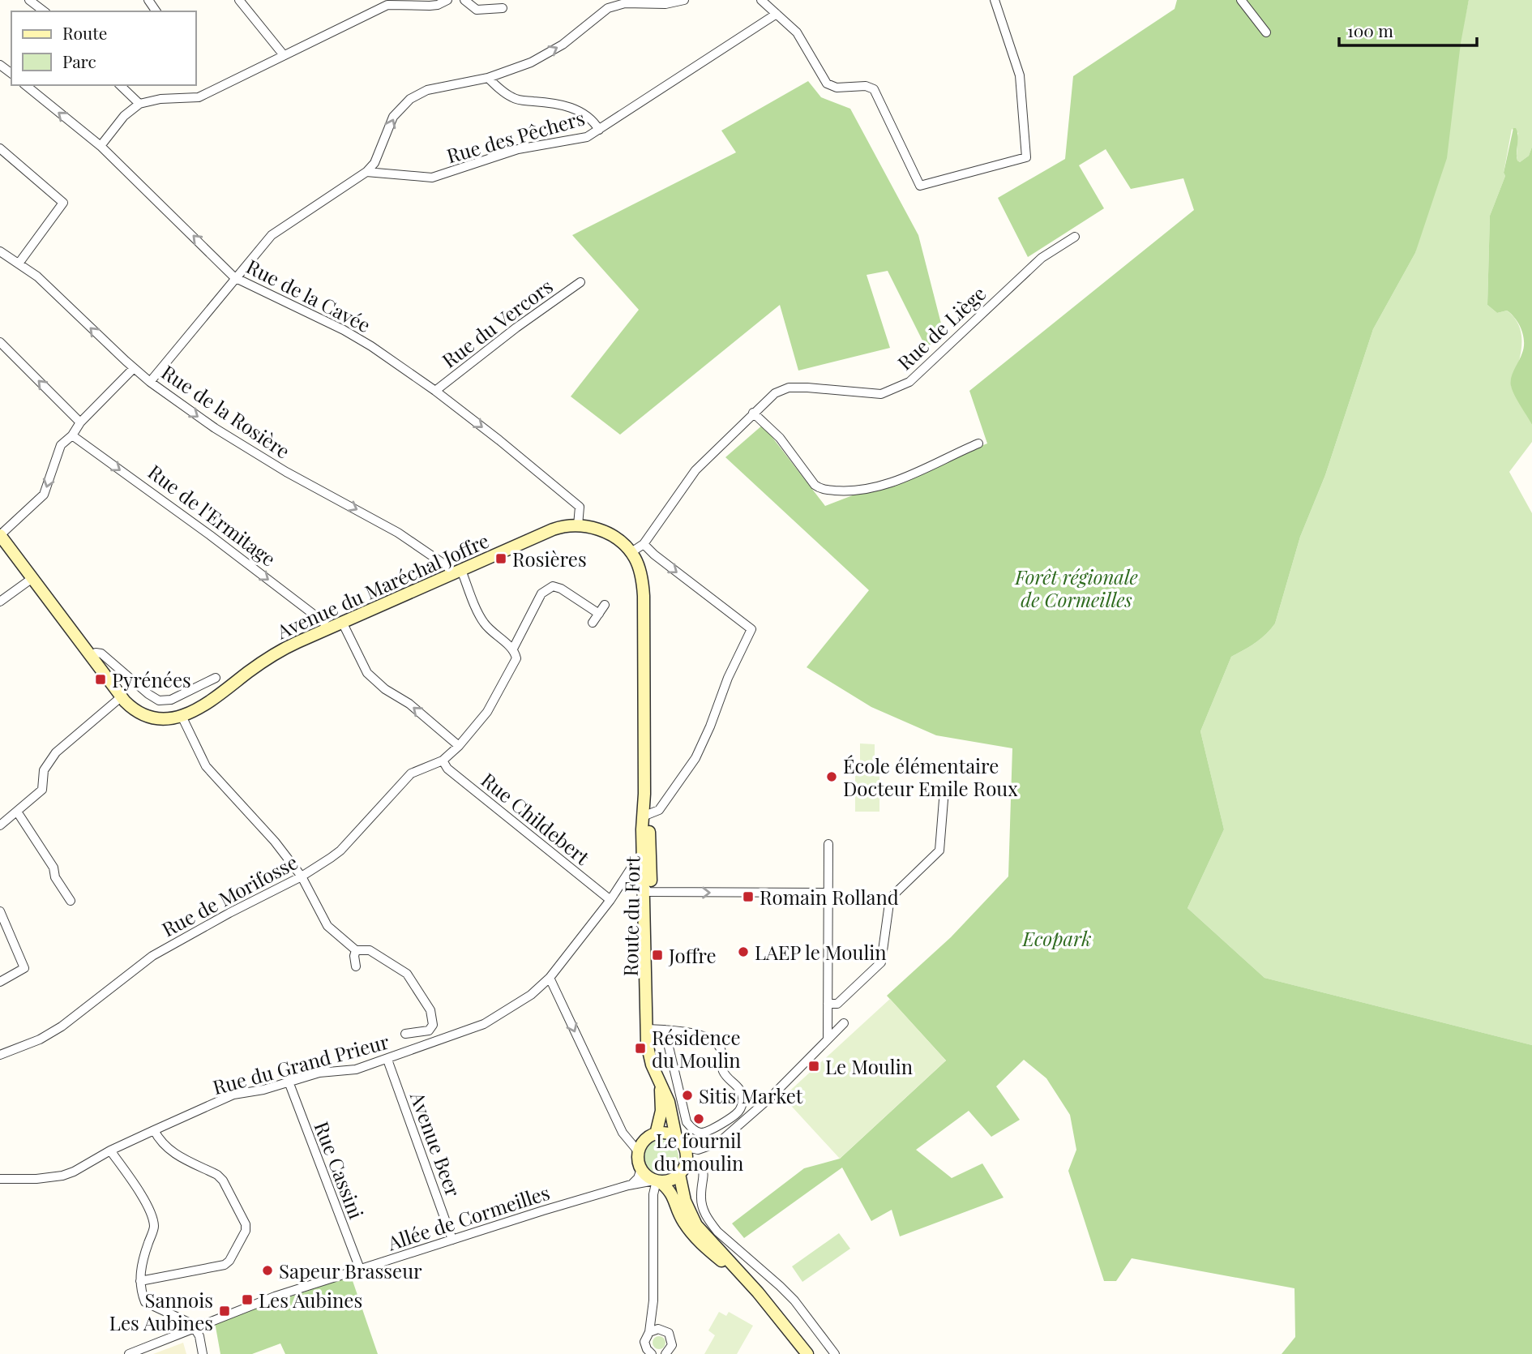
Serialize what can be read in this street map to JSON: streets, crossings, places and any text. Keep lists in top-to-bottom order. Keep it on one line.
{"streets":{"street":["Rue des Pêchers","Rue de la Cavée","Rue du Vercors","Rue de Liège","Rue de la Rosière","Rue de l'Ermitage","Avenue du Maréchal Joffre","Rue Childebert","Rue de Morifosse","Route du Fort","Rue du Grand Prieur","Avenue Beer","Rue Cassini","Allée de Cormeilles"]},"crossings":[["Rue de la Cavée","Rue du Vercors"],["Rue de la Cavée","Avenue du Maréchal Joffre"],["Rue de la Rosière","Avenue du Maréchal Joffre"],["Rue de l'Ermitage","Avenue du Maréchal Joffre"],["Rue Childebert","Rue de Morifosse"],["Rue Childebert","Rue du Grand Prieur"],["Route du Fort","Rue du Grand Prieur"],["Route du Fort","Allée de Cormeilles"],["Rue du Grand Prieur","Avenue Beer"],["Rue du Grand Prieur","Rue Cassini"],["Avenue Beer","Allée de Cormeilles"],["Rue Cassini","Allée de Cormeilles"]],"one_way":["Rue de l'Ermitage"],"parks":["Forêt régionale de Cormeilles","Ecopark"],"places":{"transit":["Rosières","Pyrénées","Romain Rolland","Joffre","Résidence du Moulin","Le Moulin","Les Aubines","Sannois Les Aubines"],"other":["École élémentaire Docteur Emile Roux","LAEP le Moulin","Sitis Market","Le fournil du moulin","Sapeur Brasseur"]},"legend":["Route","Parc"],"scale_bar":"100 m"}
